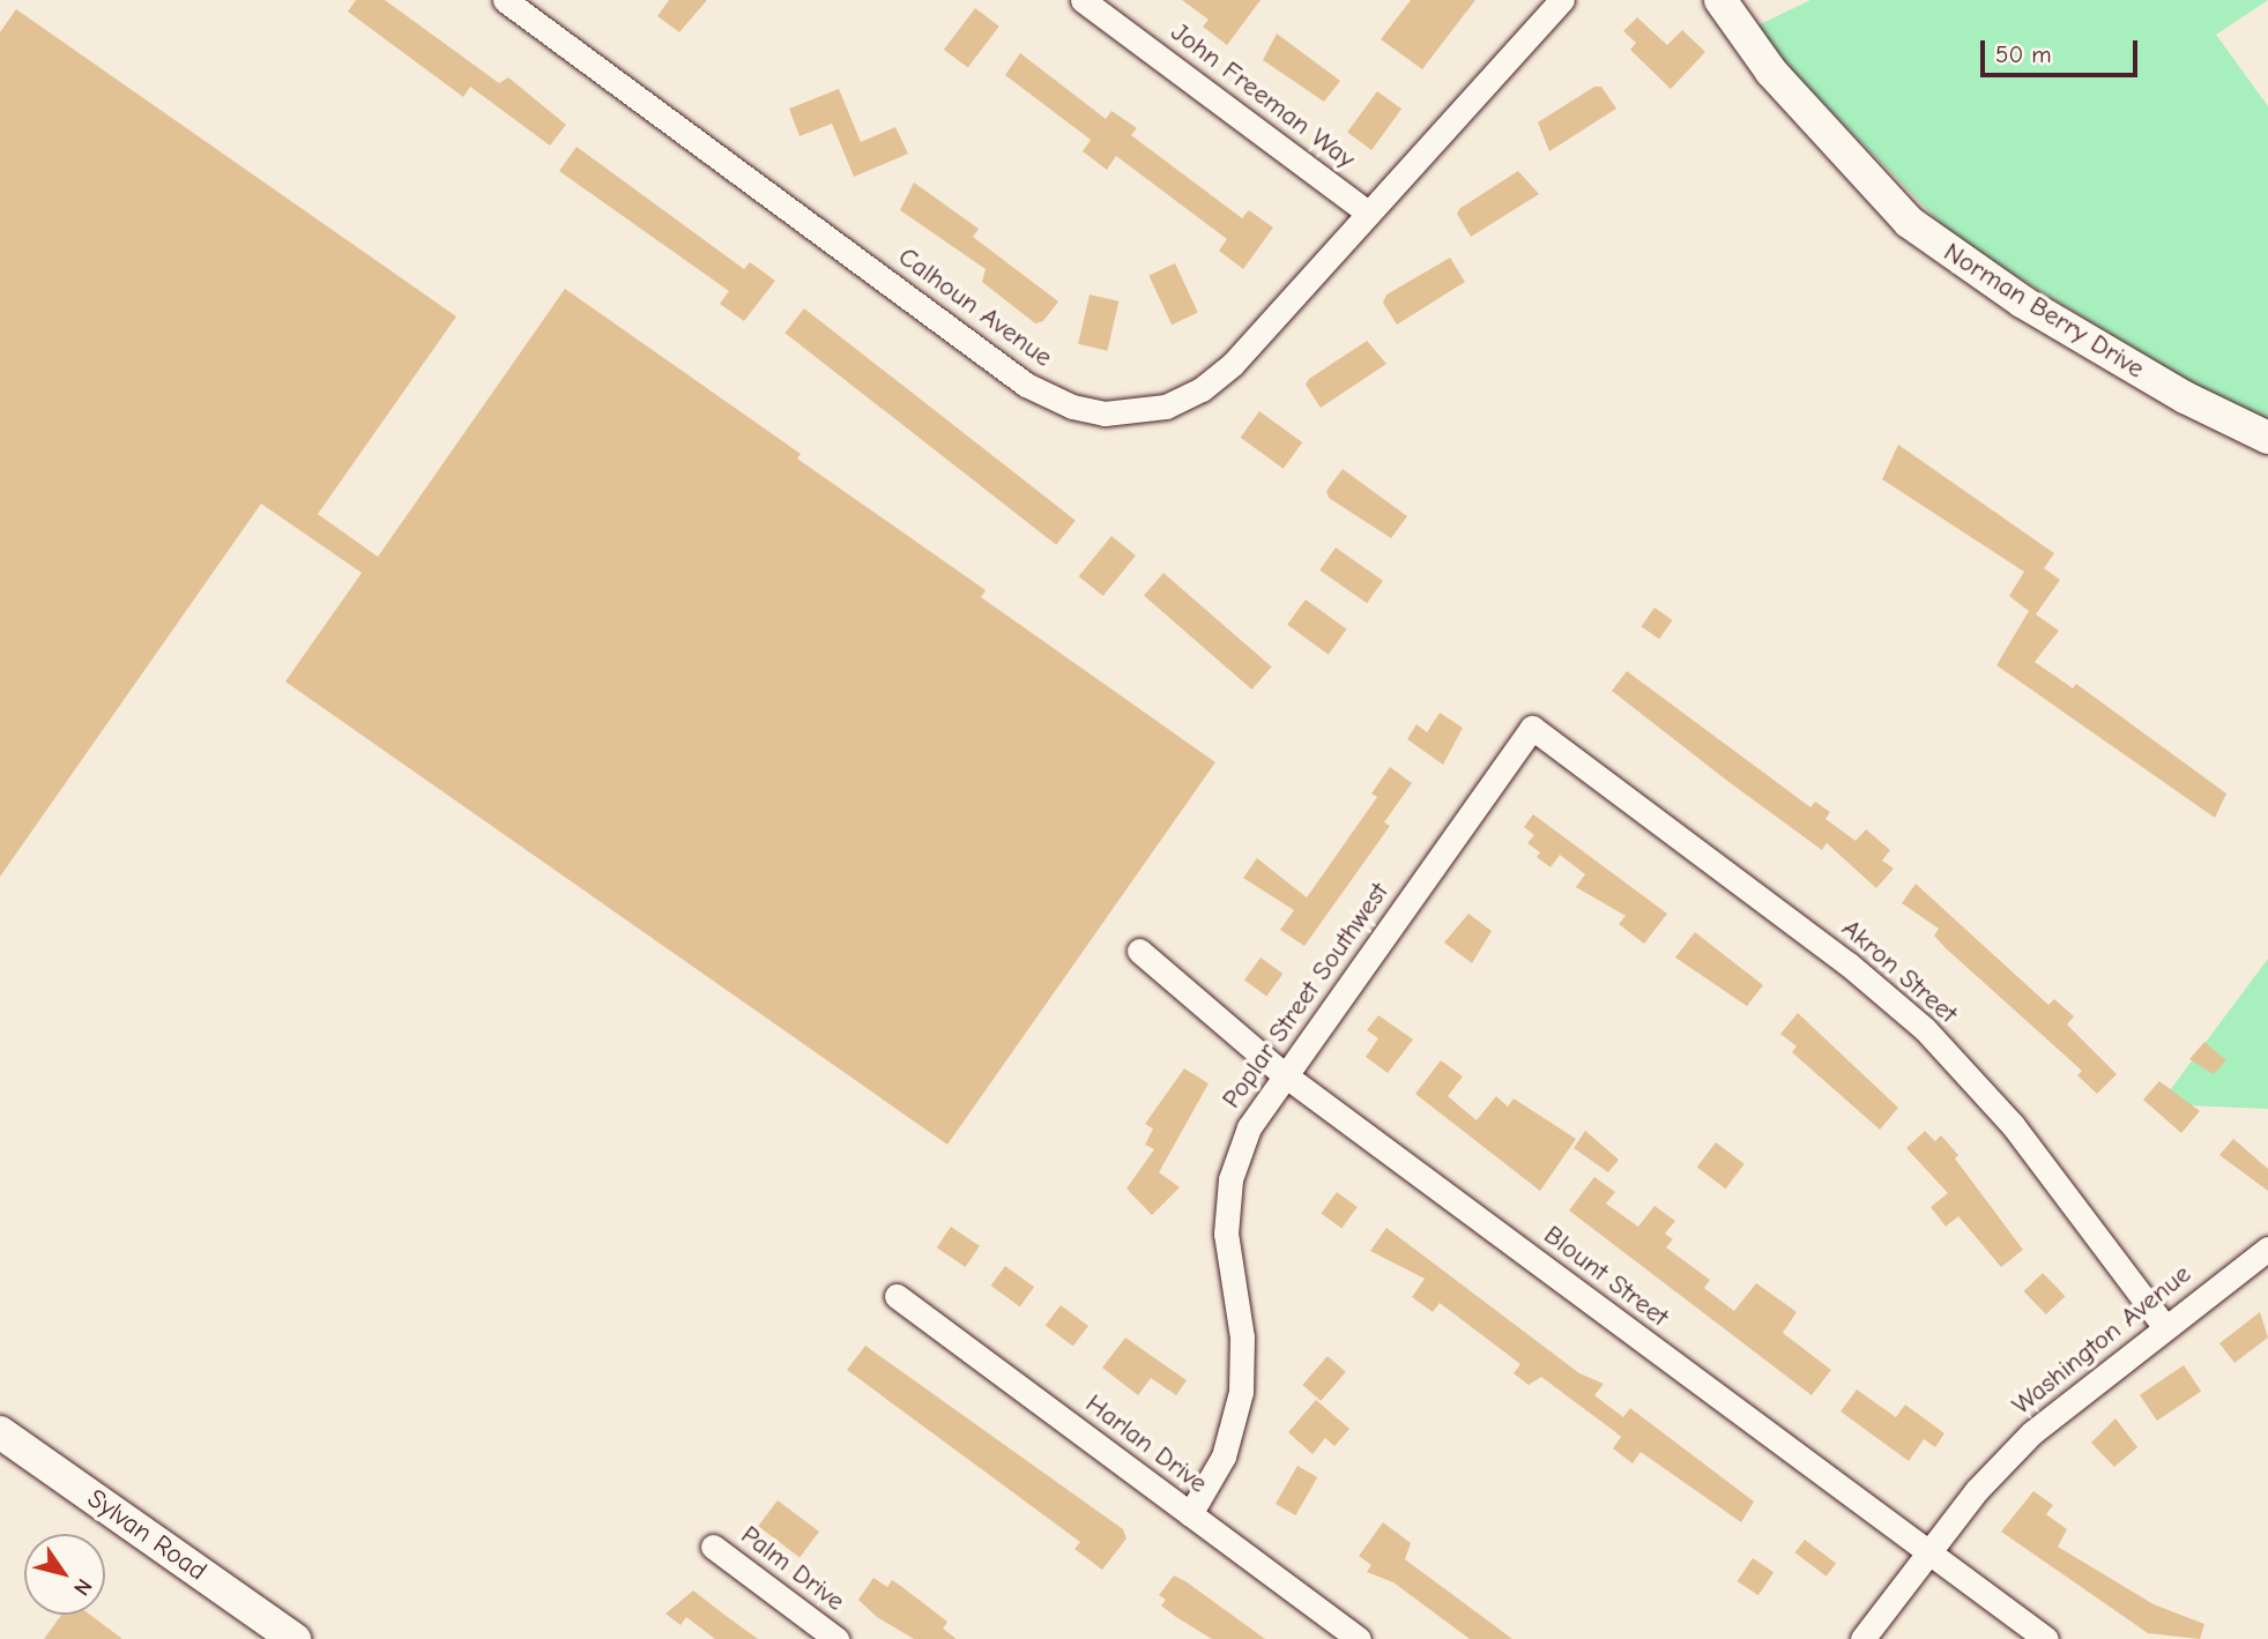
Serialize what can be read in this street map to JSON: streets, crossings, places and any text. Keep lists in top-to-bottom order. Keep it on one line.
{"streets":{"main road":["Norman Berry Drive","Sylvan Road"],"street":["John Freeman Way","Calhoun Avenue","Akron Street","Poplar Street Southwest","Blount Street","Washington Avenue","Harlan Drive","Palm Drive"]},"crossings":[["John Freeman Way","Calhoun Avenue"],["Akron Street","Poplar Street Southwest"],["Akron Street","Washington Avenue"],["Poplar Street Southwest","Blount Street"],["Poplar Street Southwest","Harlan Drive"],["Blount Street","Washington Avenue"]],"scale_bar":"50 m","north":"bottom right"}
